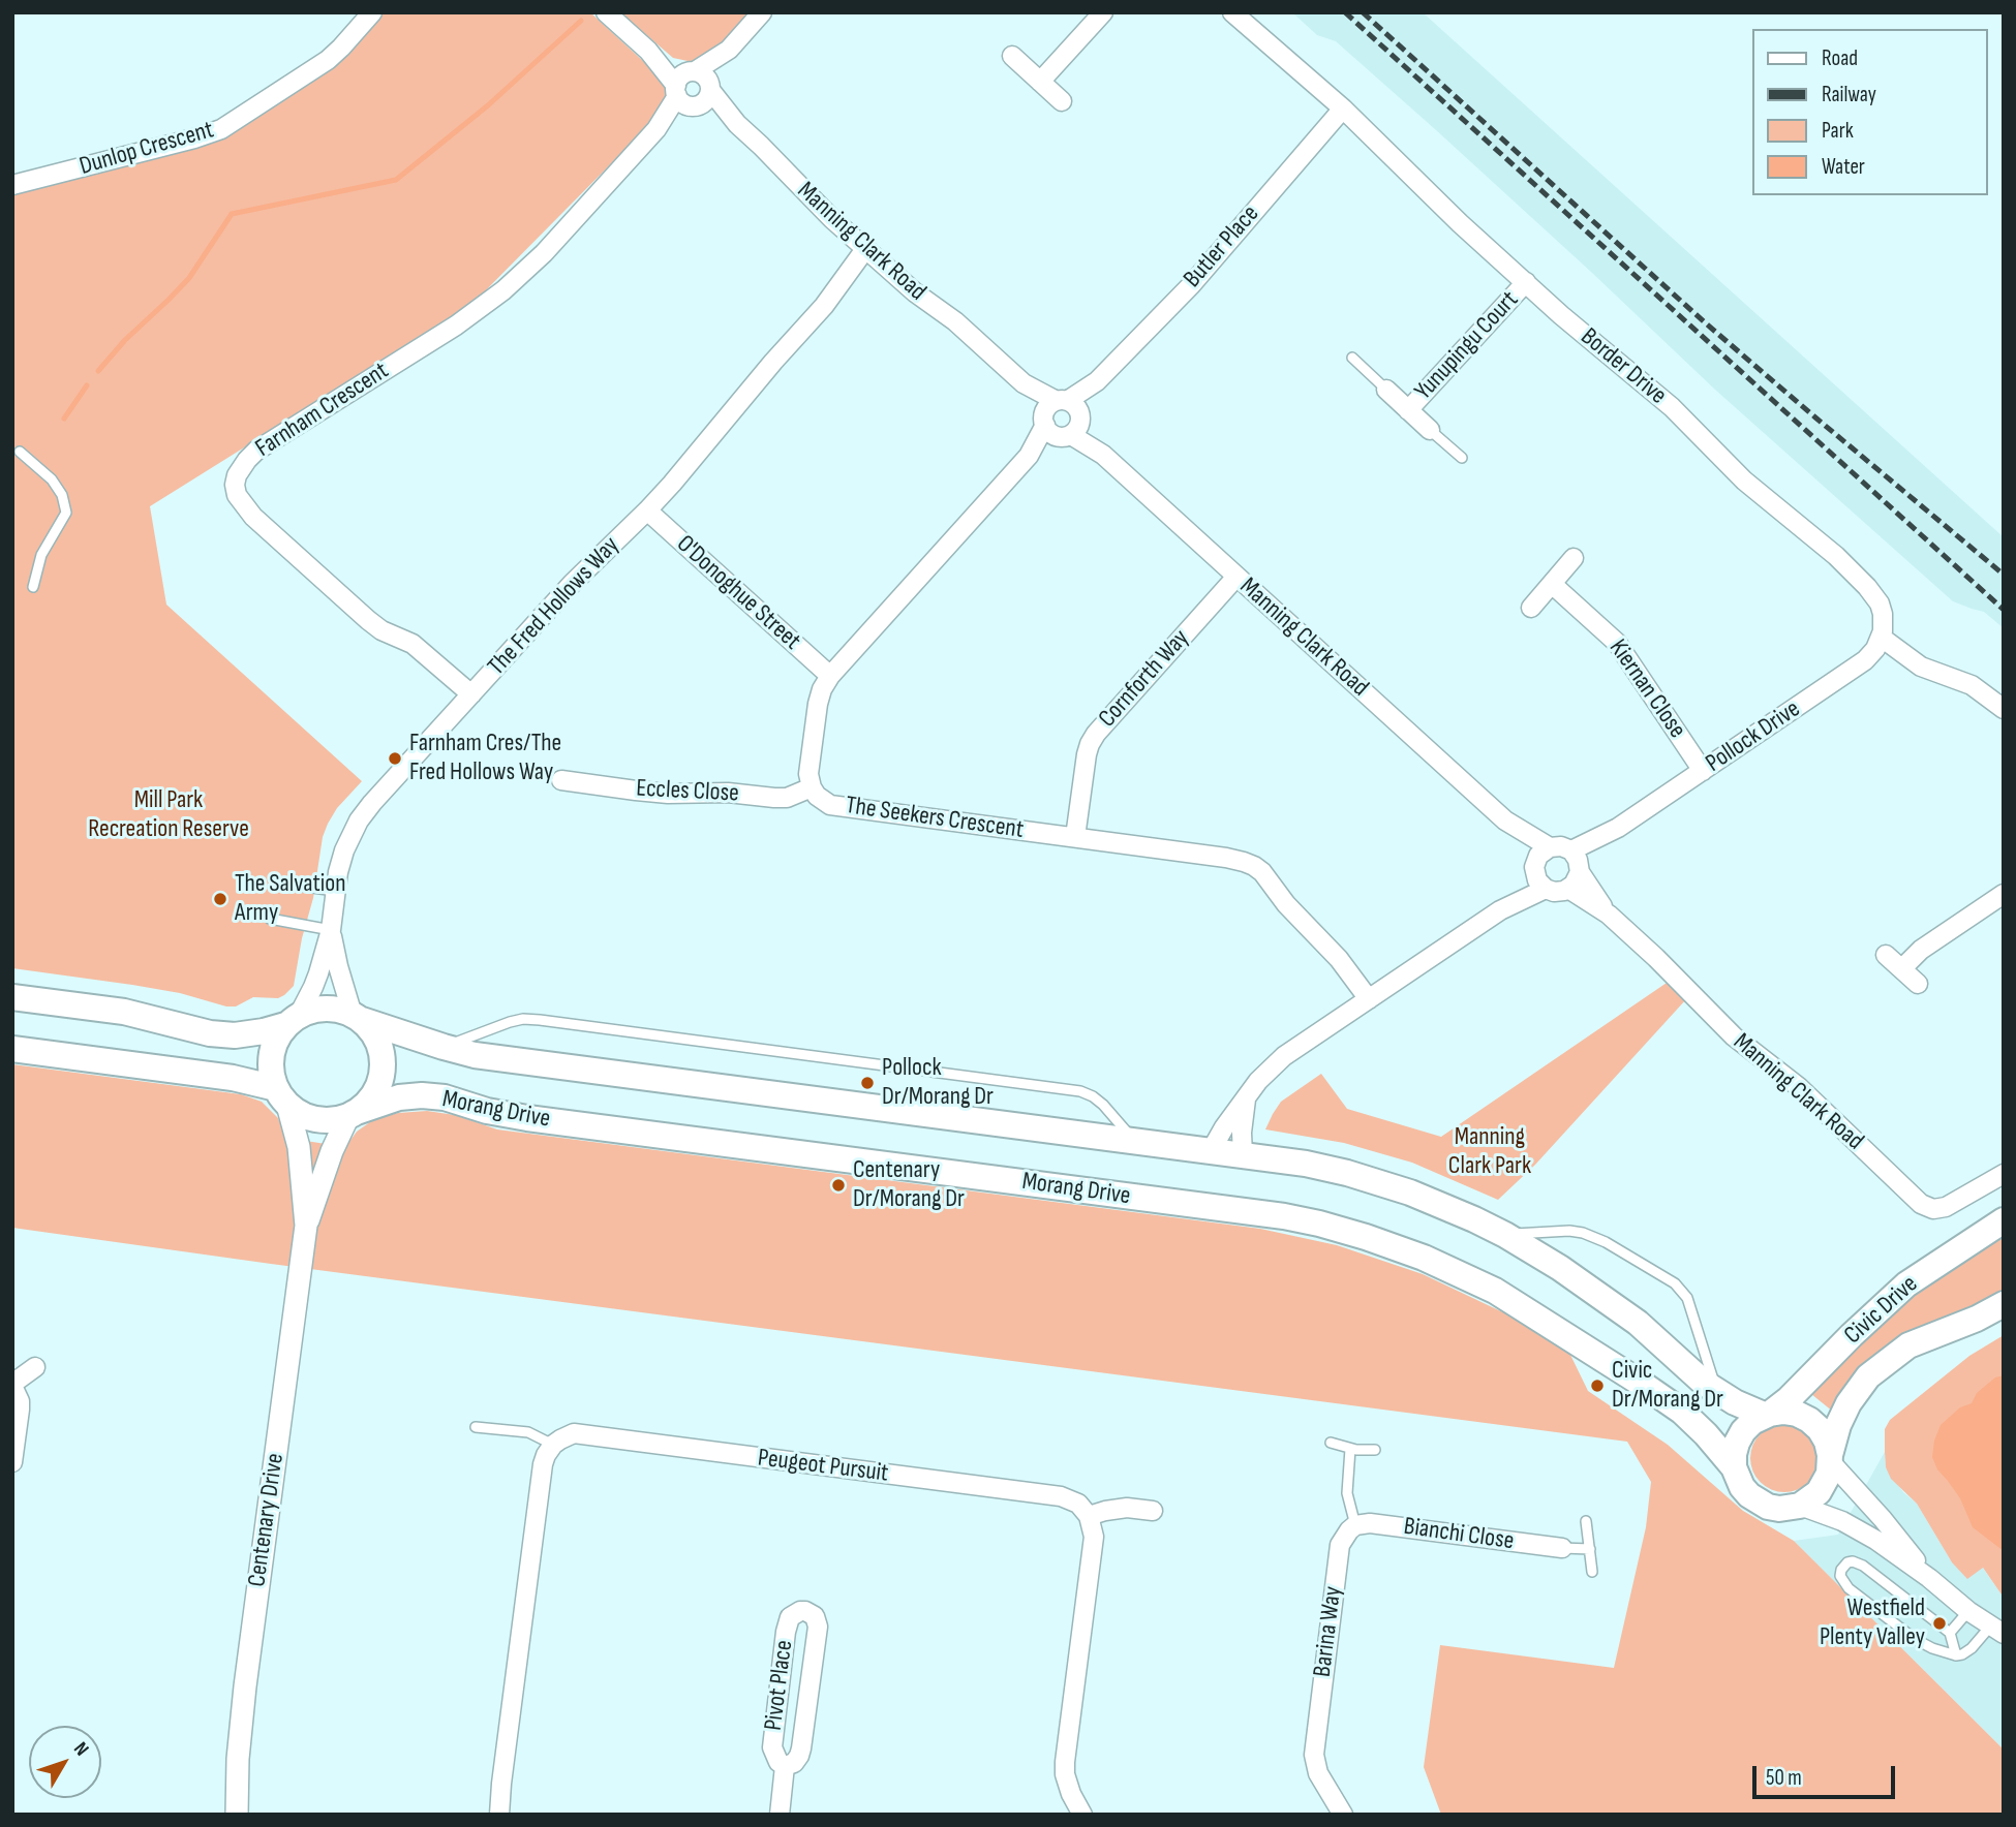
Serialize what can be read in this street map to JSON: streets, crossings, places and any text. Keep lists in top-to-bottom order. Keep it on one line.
{"streets":{"main road":["Morang Drive","Civic Drive"],"street":["Dunlop Crescent","Manning Clark Road","Butler Place","Yunupingu Court","Border Drive","Farnham Crescent","O'Donoghue Street","The Fred Hollows Way","Cornforth Way","Kiernan Close","Pollock Drive","Eccles Close","The Seekers Crescent","Peugeot Pursuit","Centenary Drive","Bianchi Close","Barina Way","Pivot Place"]},"crossings":[["Manning Clark Road","Butler Place"],["Manning Clark Road","Farnham Crescent"],["Manning Clark Road","The Fred Hollows Way"],["Manning Clark Road","Cornforth Way"],["Manning Clark Road","Pollock Drive"],["Manning Clark Road","The Seekers Crescent"],["Butler Place","Border Drive"],["Butler Place","The Seekers Crescent"],["Yunupingu Court","Border Drive"],["Border Drive","Pollock Drive"],["Farnham Crescent","The Fred Hollows Way"],["O'Donoghue Street","The Fred Hollows Way"],["O'Donoghue Street","The Seekers Crescent"],["The Fred Hollows Way","Morang Drive"],["The Fred Hollows Way","Centenary Drive"],["Cornforth Way","The Seekers Crescent"],["Kiernan Close","Pollock Drive"],["Eccles Close","The Seekers Crescent"],["Morang Drive","Civic Drive"],["Morang Drive","Centenary Drive"],["Bianchi Close","Barina Way"]],"parks":["Mill Park Recreation Reserve","Manning Clark Park"],"places":["Farnham Cres/The Fred Hollows Way","The Salvation Army","Pollock Dr/Morang Dr","Centenary Dr/Morang Dr","Civic Dr/Morang Dr","Westfield Plenty Valley"],"legend":["Road","Railway","Park","Water"],"scale_bar":"50 m","north":"top right"}
